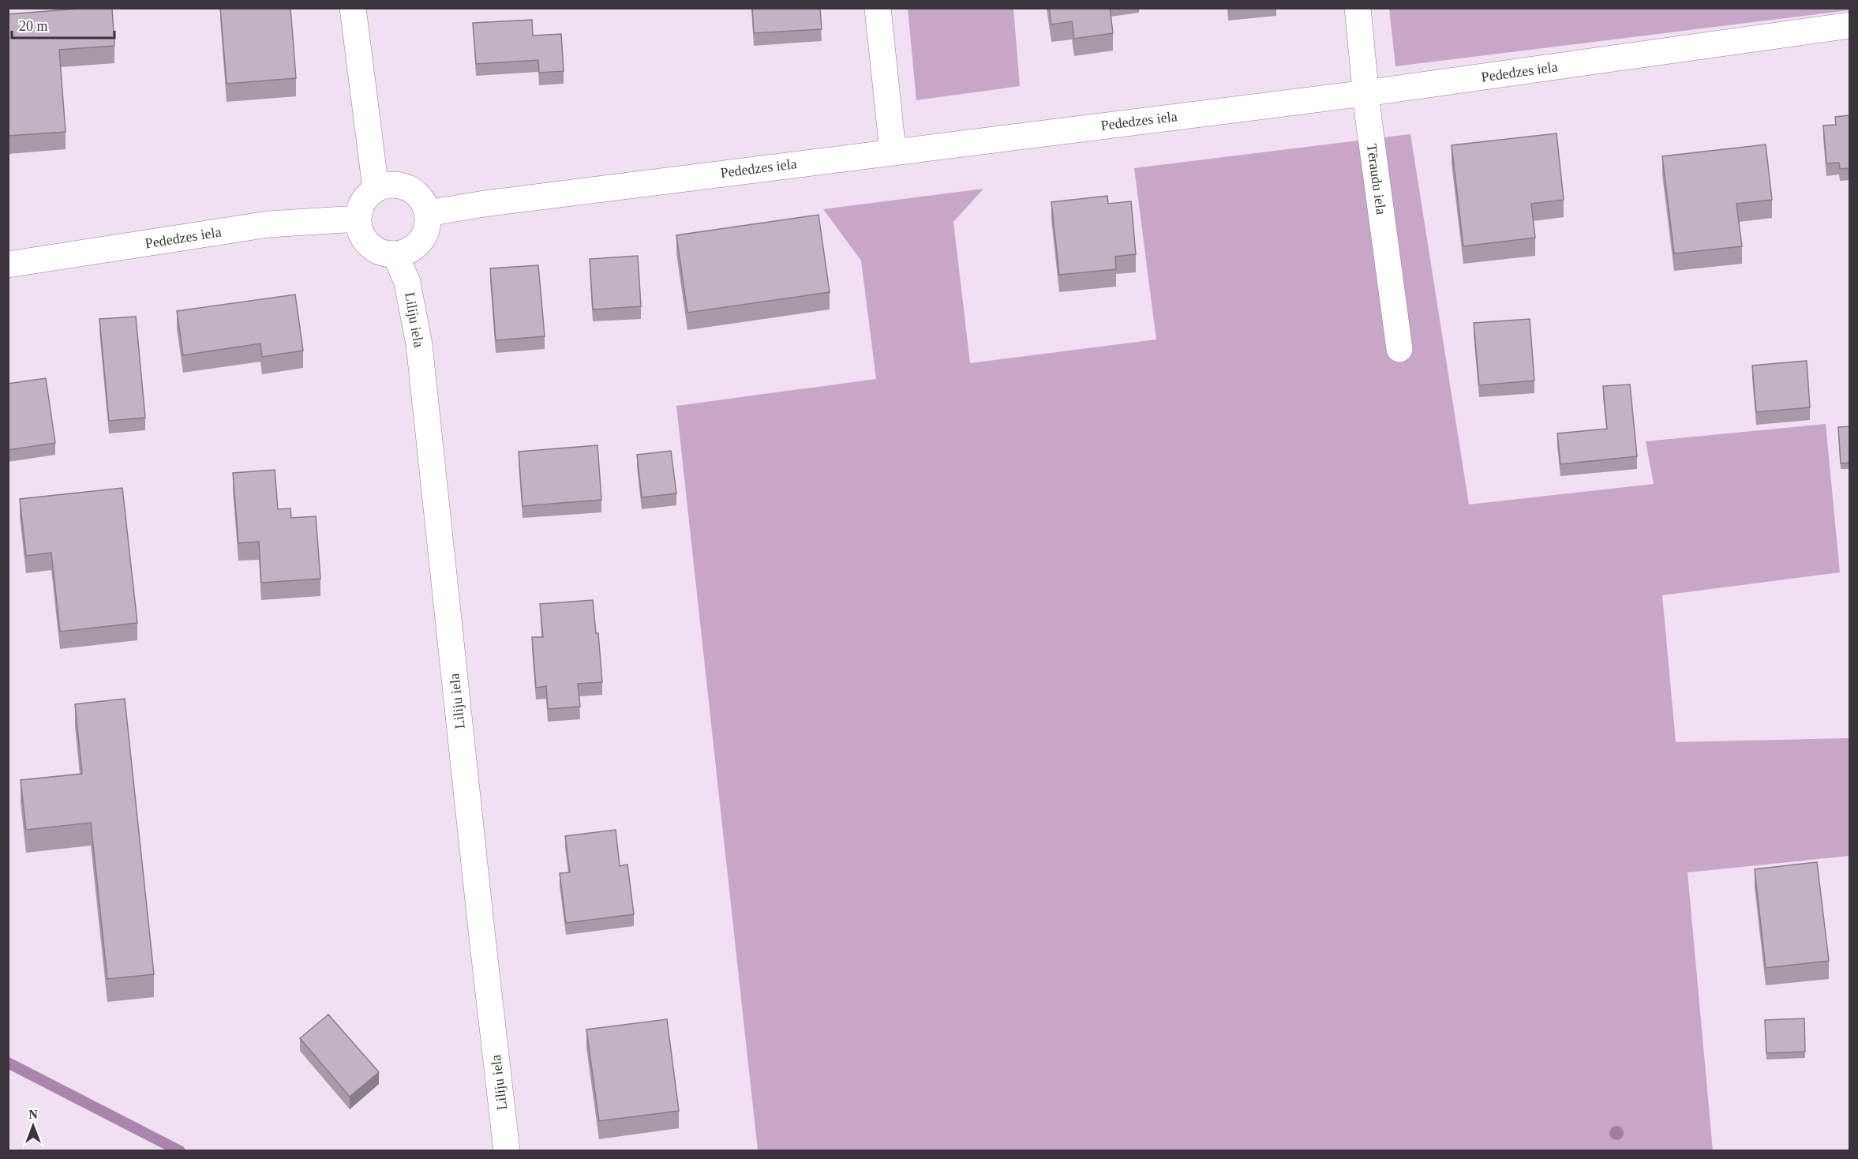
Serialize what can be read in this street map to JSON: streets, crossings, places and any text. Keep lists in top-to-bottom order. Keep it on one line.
{"streets":{"street":["Pededzes iela","Tēraudu iela","Liliju iela"]},"crossings":[["Pededzes iela","Tēraudu iela"],["Pededzes iela","Liliju iela"]],"scale_bar":"20 m","north":"top"}
